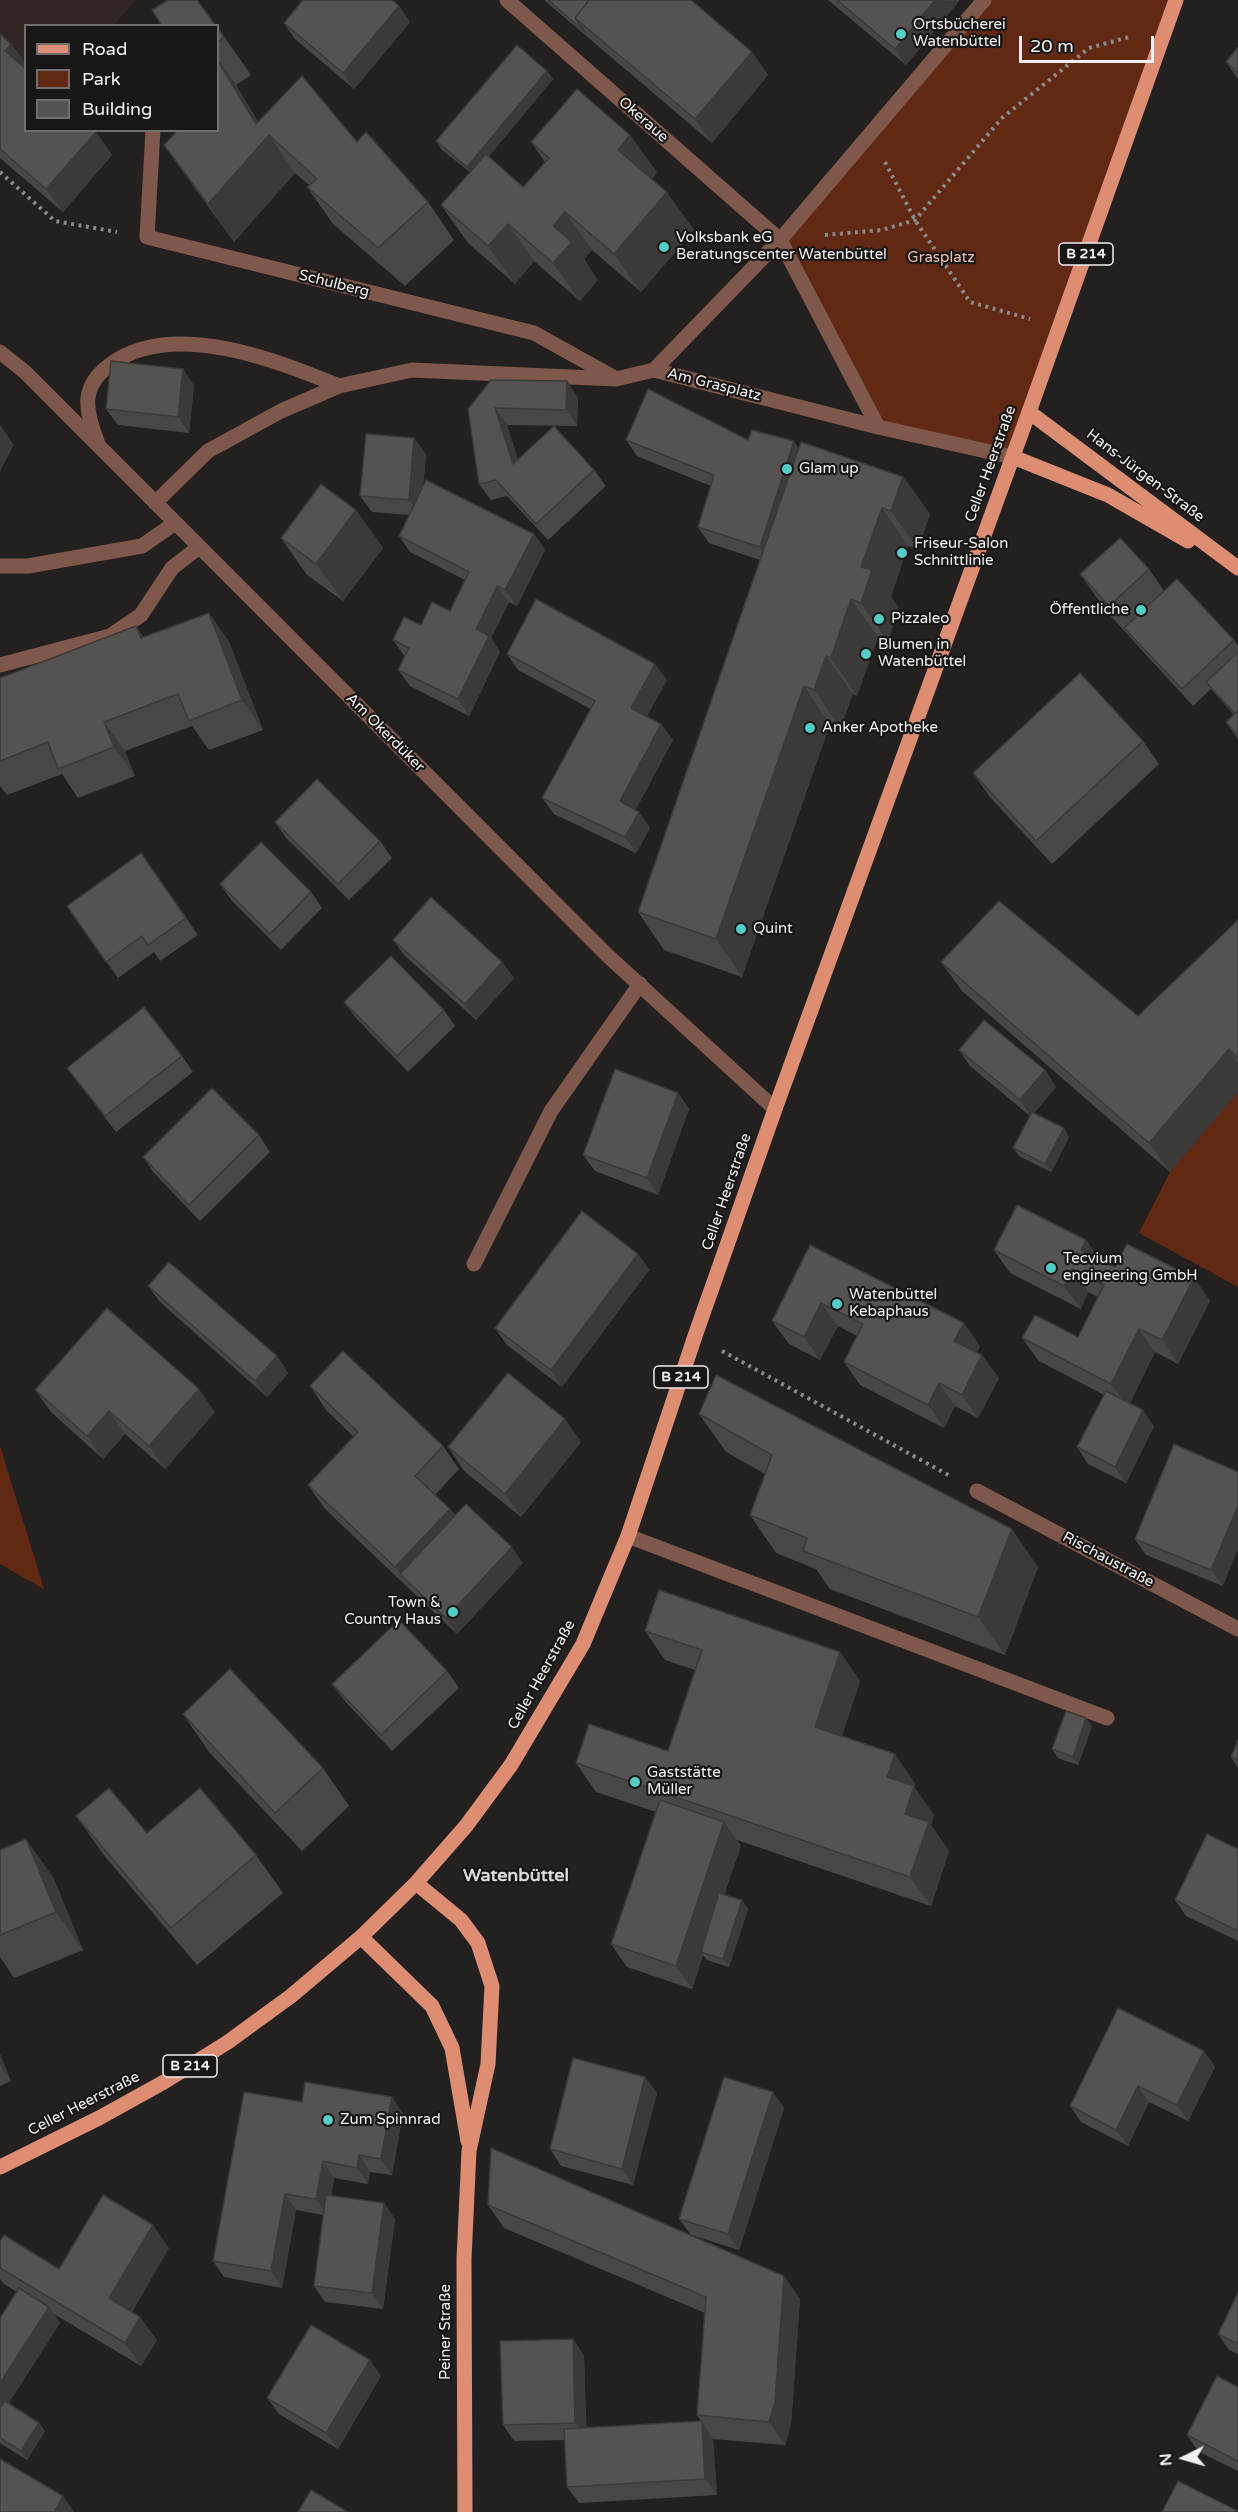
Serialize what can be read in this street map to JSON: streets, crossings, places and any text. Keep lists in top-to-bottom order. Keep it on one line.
{"streets":{"main road":["B 214","Celler Heerstraße","Hans-Jürgen-Straße","Peiner Straße"],"street":["Okeraue","Schulberg","Am Grasplatz","Am Okerdüker","Rischaustraße"]},"crossings":[["Okeraue","Am Grasplatz"],["Am Grasplatz","Celler Heerstraße"],["Am Grasplatz","Hans-Jürgen-Straße"],["Celler Heerstraße","Hans-Jürgen-Straße"],["Celler Heerstraße","Am Okerdüker"],["Celler Heerstraße","Peiner Straße"]],"districts":["Watenbüttel"],"parks":["Grasplatz"],"places":["Ortsbücherei Watenbüttel","Volksbank eG Beratungscenter Watenbüttel","Glam up","Friseur-Salon Schnittlinie","Öffentliche","Pizzaleo","Blumen in Watenbüttel","Anker Apotheke","Quint","Tecvium engineering GmbH","Watenbüttel Kebaphaus","Town & Country Haus","Gaststätte Müller","Zum Spinnrad"],"legend":["Road","Park","Building"],"scale_bar":"20 m","north":"left"}
